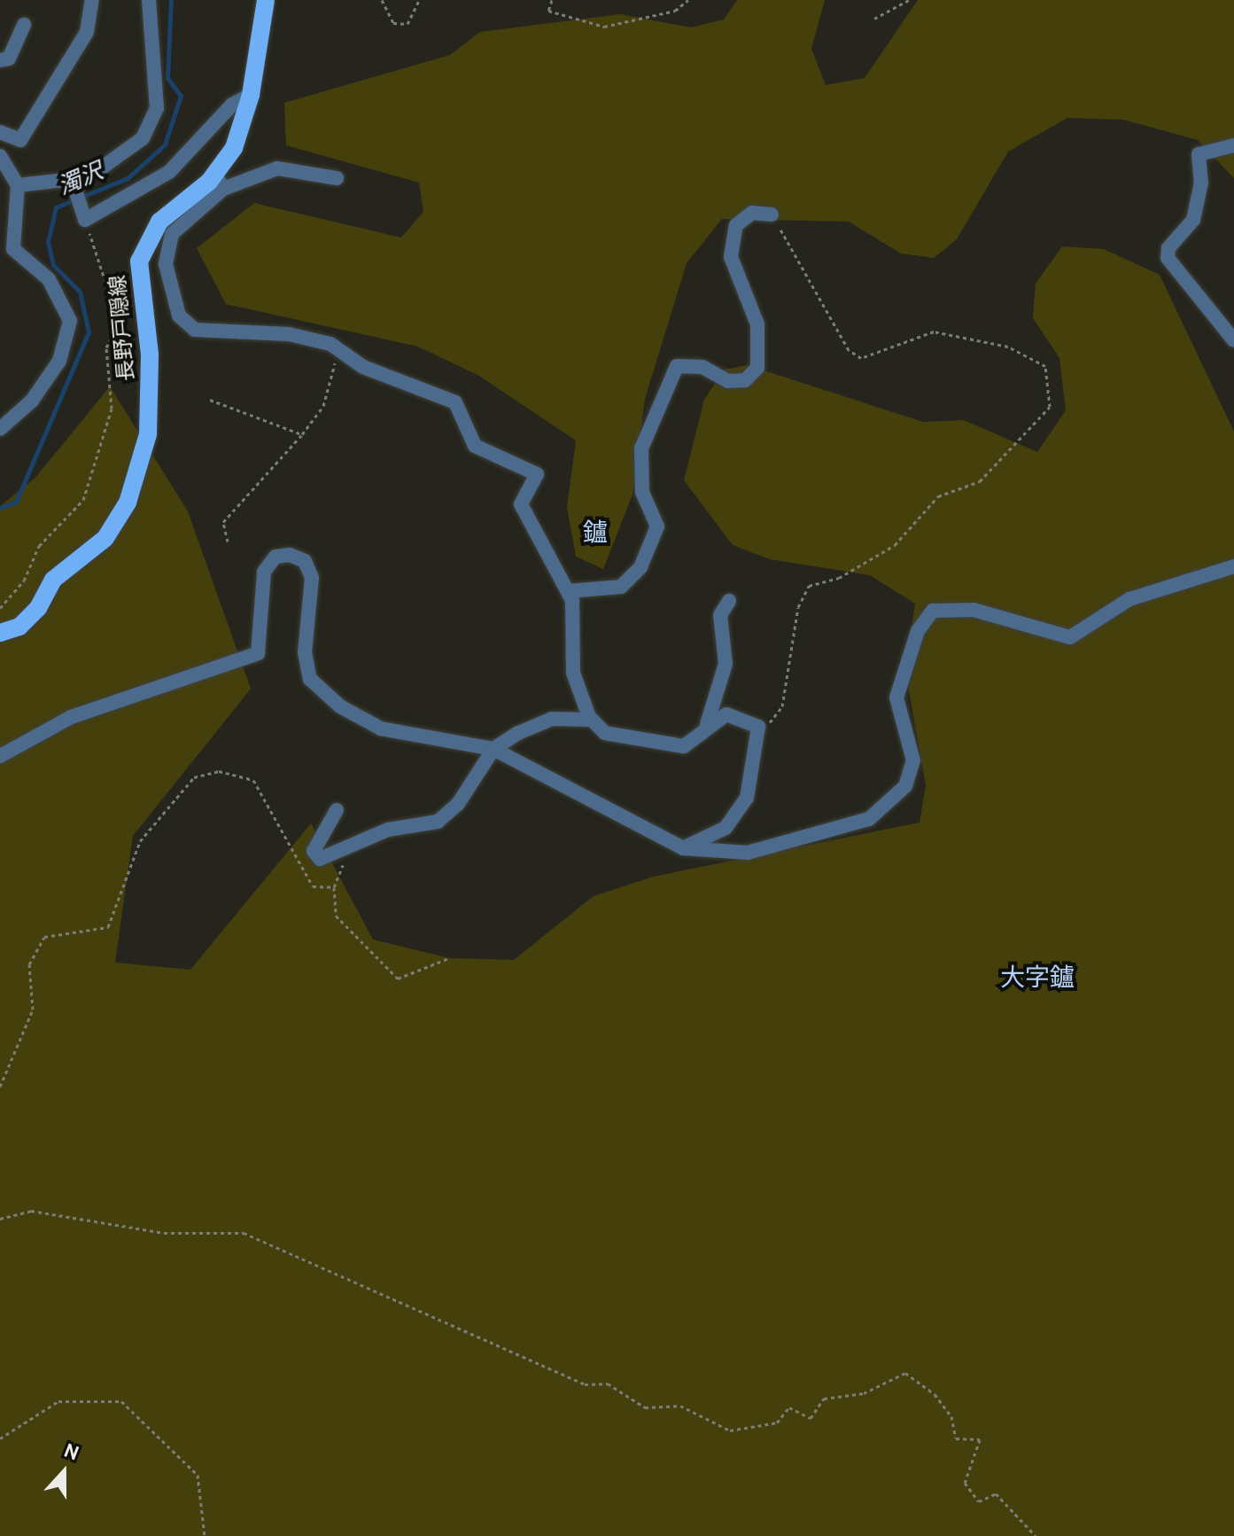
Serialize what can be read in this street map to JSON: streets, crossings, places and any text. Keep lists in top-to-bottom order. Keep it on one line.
{"streets":{"main road":["長野戸隠線"]},"districts":["鑪","大字鑪"],"water":["濁沢"],"north":"top"}
